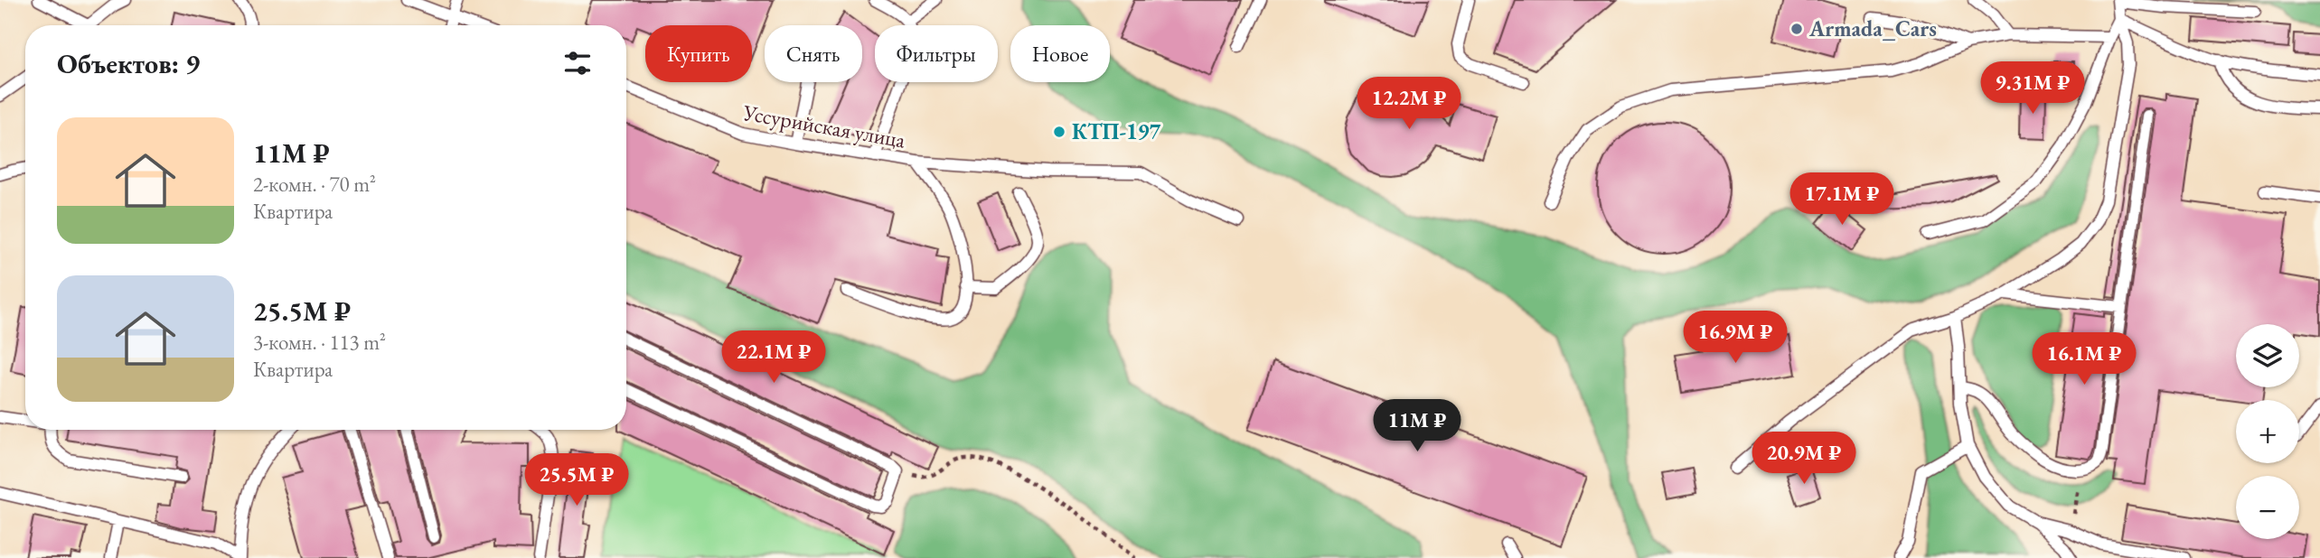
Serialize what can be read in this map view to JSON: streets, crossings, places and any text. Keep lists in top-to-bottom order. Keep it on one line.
{"streets":{"lane":["Уссурийская улица"]},"places":["Armada_Cars","КТП-197"],"page":{"chip":["Купить","Снять","Фильтры","Новое"],"heading":"Объектов: 9","price":["9.31M ₽","12.2M ₽","17.1M ₽","16.9M ₽","22.1M ₽","16.1M ₽","11M ₽","20.9M ₽","25.5M ₽"],"list":[{"name":"11M ₽","note":"2-комн. · 70 m² · Квартира"},{"name":"25.5M ₽","note":"3-комн. · 113 m² · Квартира"}],"map_buttons":["+","−"]}}
